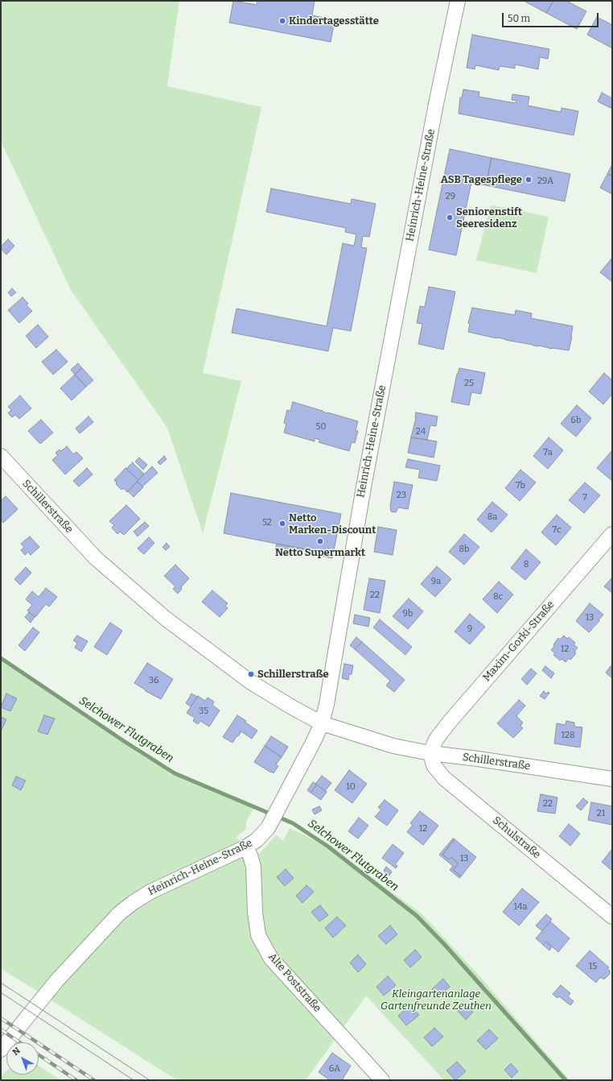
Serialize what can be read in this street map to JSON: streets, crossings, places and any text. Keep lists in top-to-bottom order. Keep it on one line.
{"streets":{"street":["Heinrich-Heine-Straße","Schillerstraße","Maxim-Gorki-Straße","Schulstraße","Alte Poststraße"]},"crossings":[["Heinrich-Heine-Straße","Schillerstraße"],["Heinrich-Heine-Straße","Alte Poststraße"],["Schillerstraße","Maxim-Gorki-Straße"],["Schillerstraße","Schulstraße"],["Maxim-Gorki-Straße","Schulstraße"]],"water":["Selchower Flutgraben"],"parks":["Kleingartenanlage Gartenfreunde Zeuthen"],"places":["Kindertagesstätte","ASB Tagespflege","Seniorenstift Seeresidenz","Netto Marken-Discount","Netto Supermarkt","Schillerstraße"],"house_numbers":["29A","29","25","6b","50","24","7a","7b","23","7","8a","52","7c","8b","8","9a","22","8c","9b","13","9","12","36","35","128","10","22","21","12","13","14a","15","6A"],"scale_bar":"50 m","north":"top left"}
